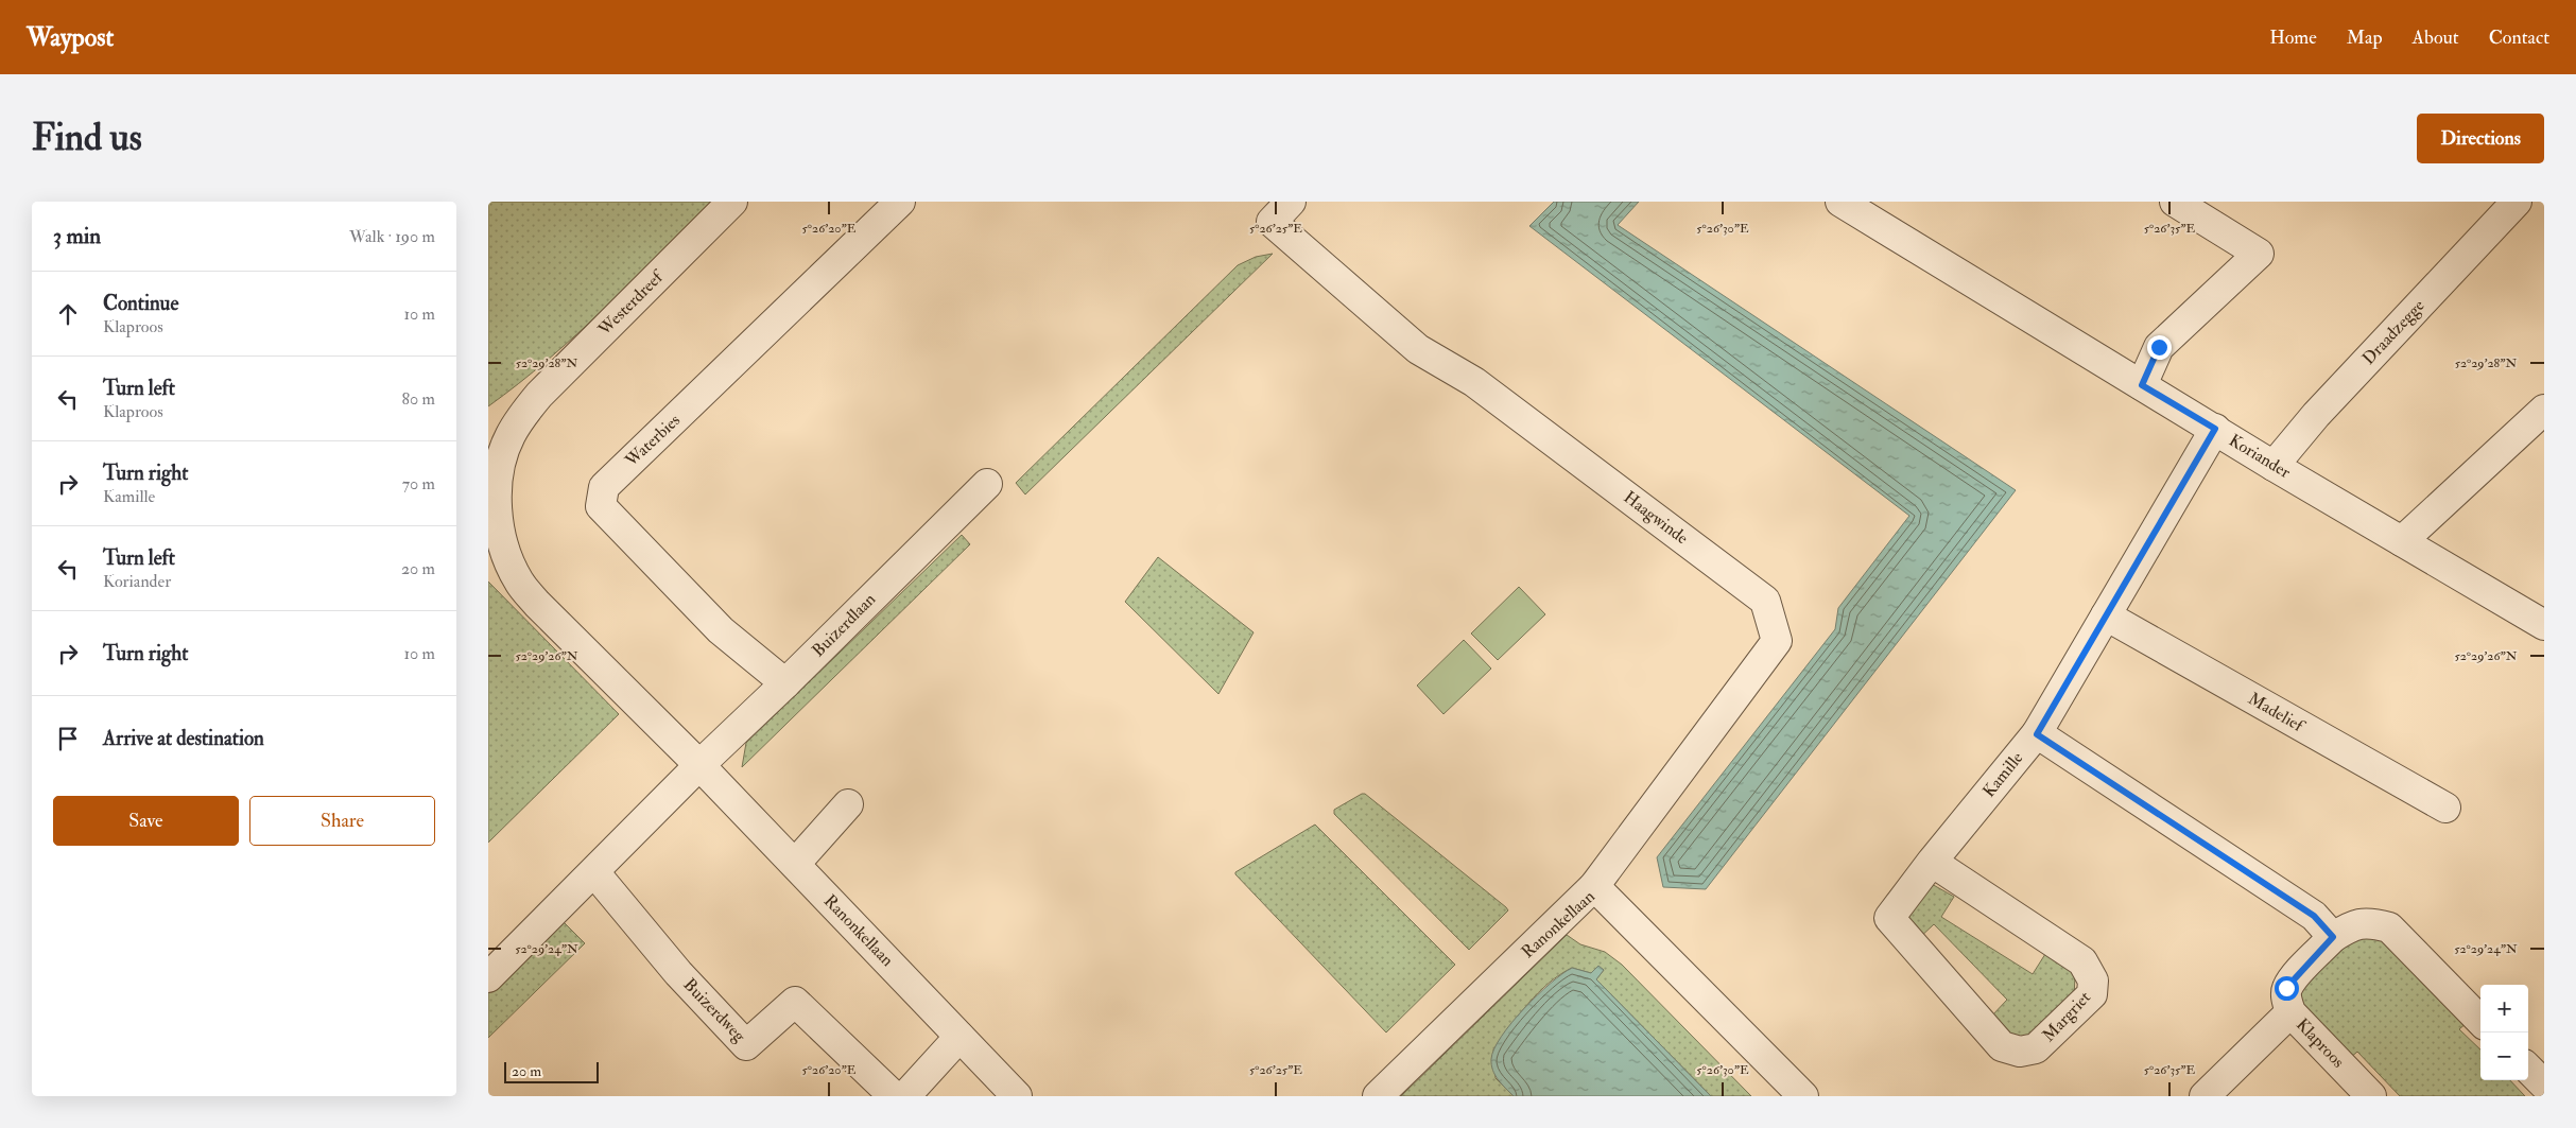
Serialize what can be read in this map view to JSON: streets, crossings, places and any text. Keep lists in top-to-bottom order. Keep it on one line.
{"streets":{"street":["Westerdreef","Draadzegge","Waterbies","Koriander","Haagwinde","Buizerdlaan","Madelief","Kamille","Ranonkellaan","Buizerdweg","Margriet","Klaproos"]},"crossings":[["Westerdreef","Buizerdlaan"],["Westerdreef","Ranonkellaan"],["Draadzegge","Koriander"],["Waterbies","Buizerdlaan"],["Koriander","Kamille"],["Haagwinde","Ranonkellaan"],["Buizerdlaan","Ranonkellaan"],["Madelief","Kamille"],["Kamille","Margriet"]],"scale_bar":"20 m","page":{"header":"Waypost","nav":["Home","Map","About","Contact"],"buttons":["Directions",["Save","Share"]],"title":"Find us","heading":["3 min","Walk · 190 m"],"list":[["Continue","Klaproos","10 m"],["Turn left","Klaproos","80 m"],["Turn right","Kamille","70 m"],["Turn left","Koriander","20 m"],["Turn right","10 m"],"Arrive at destination"],"map_buttons":["+","−"],"scale":"20 m"},"coordinates":["5°26'20\"E","5°26'25\"E","5°26'30\"E","5°26'35\"E","52°29'28\"N","52°29'26\"N","52°29'24\"N"]}
